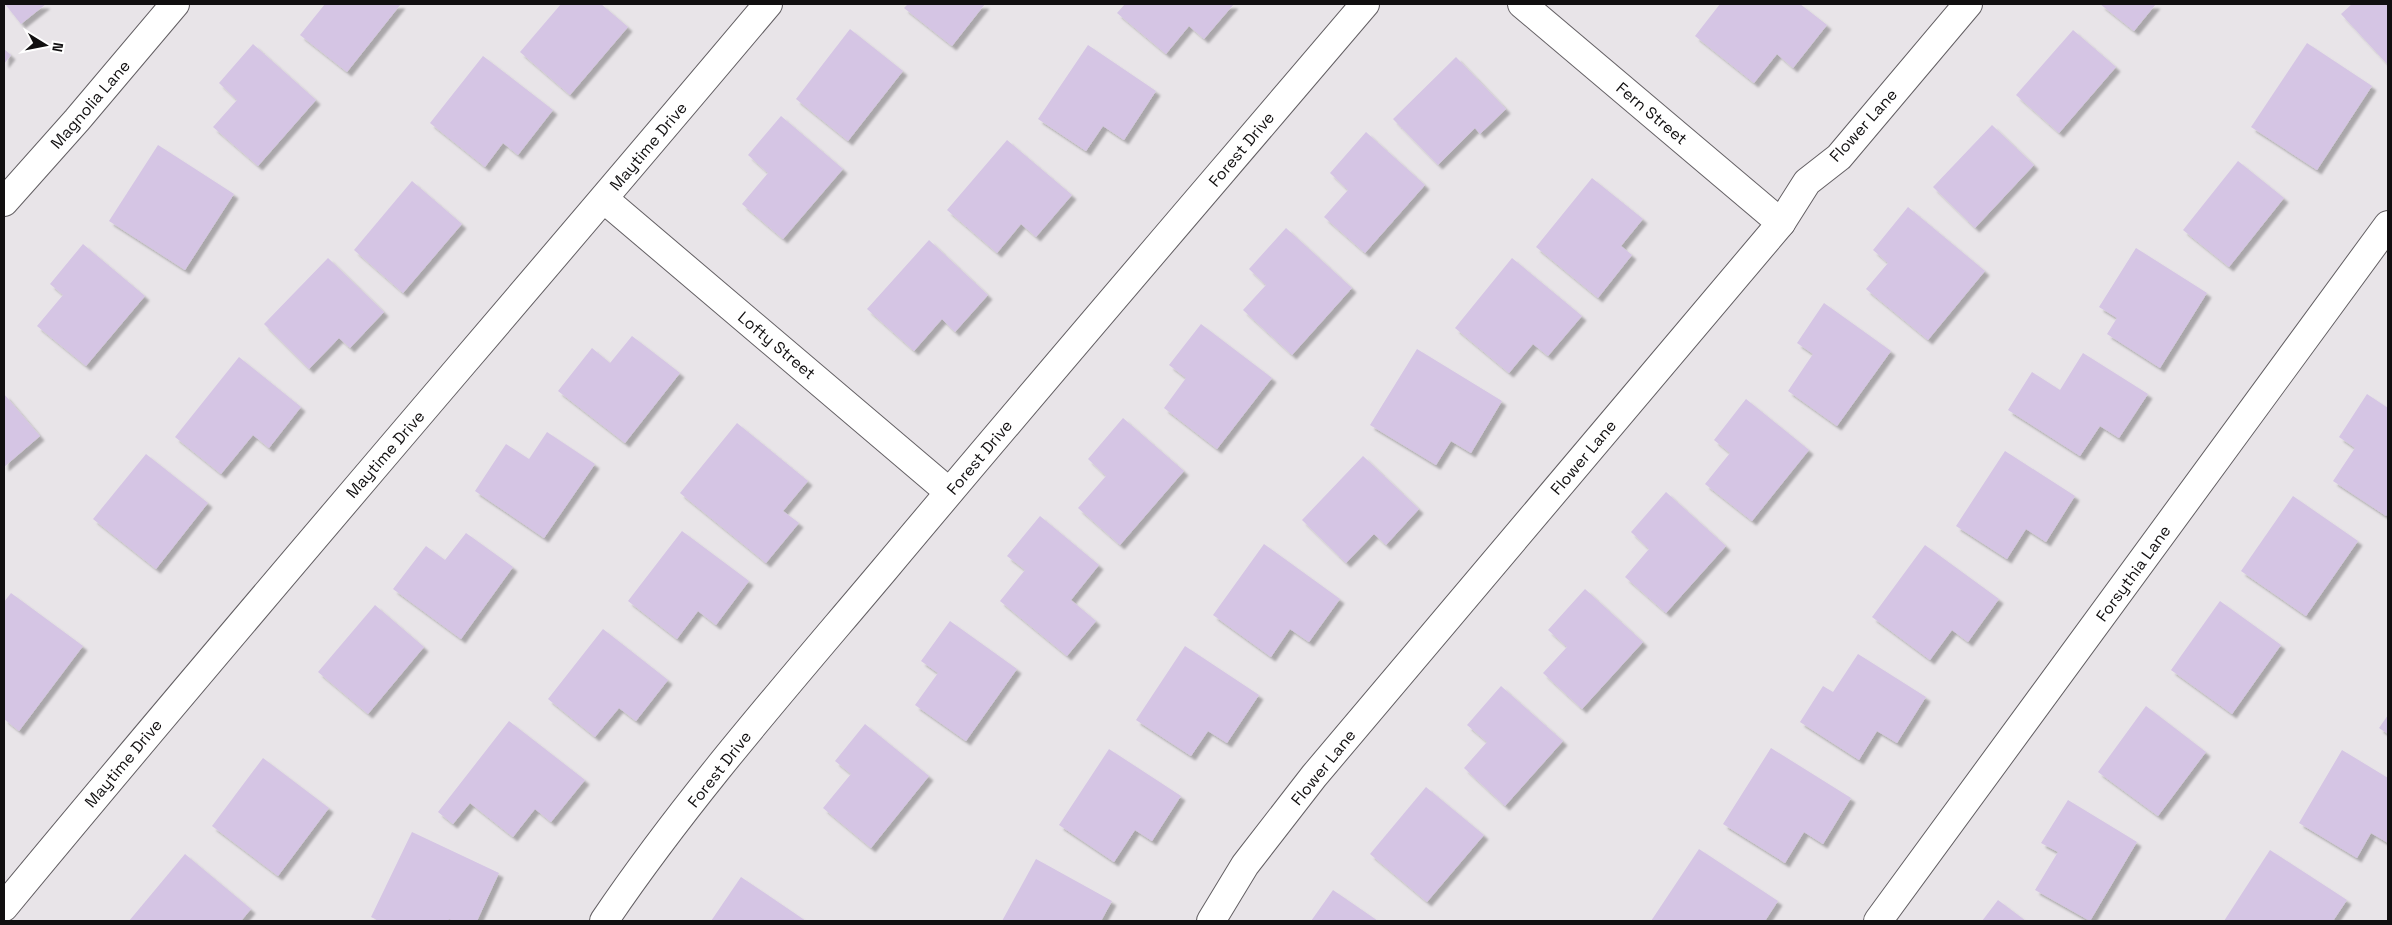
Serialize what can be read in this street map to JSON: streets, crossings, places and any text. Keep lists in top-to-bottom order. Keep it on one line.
{"streets":{"street":["Magnolia Lane","Fern Street","Flower Lane","Maytime Drive","Forest Drive","Lofty Street","Forsythia Lane"]},"crossings":[["Fern Street","Flower Lane"],["Maytime Drive","Lofty Street"],["Forest Drive","Lofty Street"]],"north":"right"}
